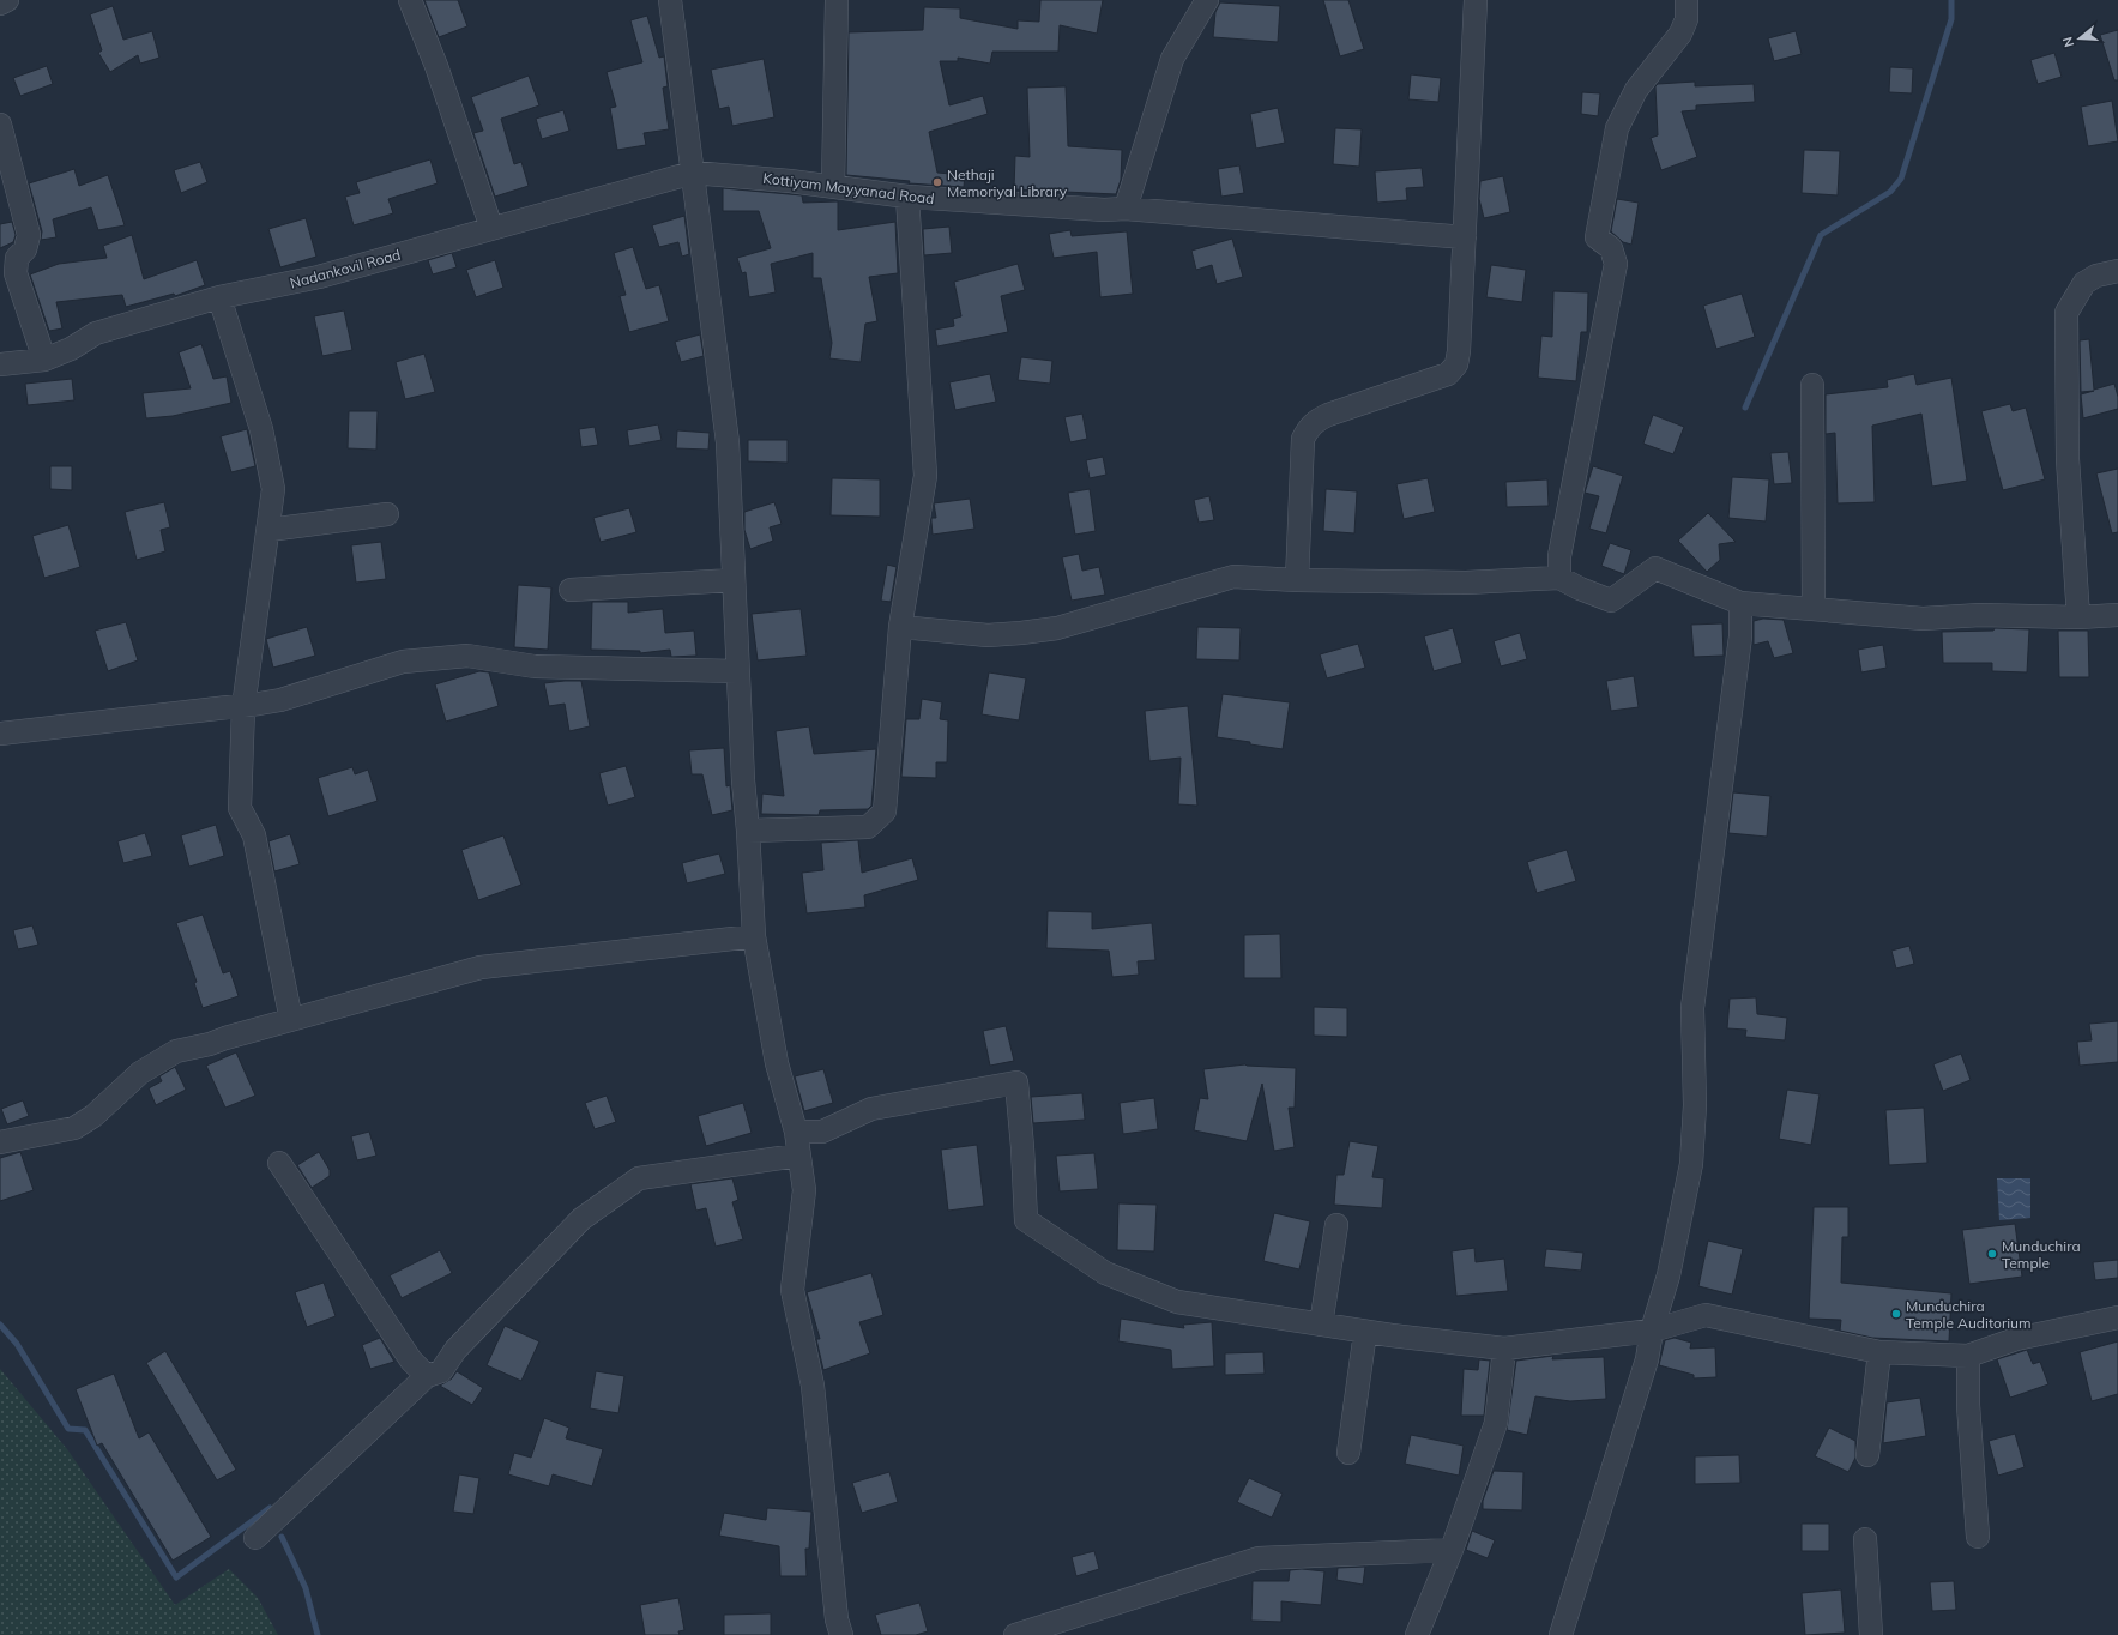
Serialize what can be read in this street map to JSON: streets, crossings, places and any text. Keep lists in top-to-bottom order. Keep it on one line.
{"streets":{"street":["Kottiyam Mayyanad Road","Nadankovil Road"]},"crossings":[["Kottiyam Mayyanad Road","Nadankovil Road"]],"places":["Nethaji Memoriyal Library","Munduchira Temple","Munduchira Temple Auditorium"],"north":"left"}
